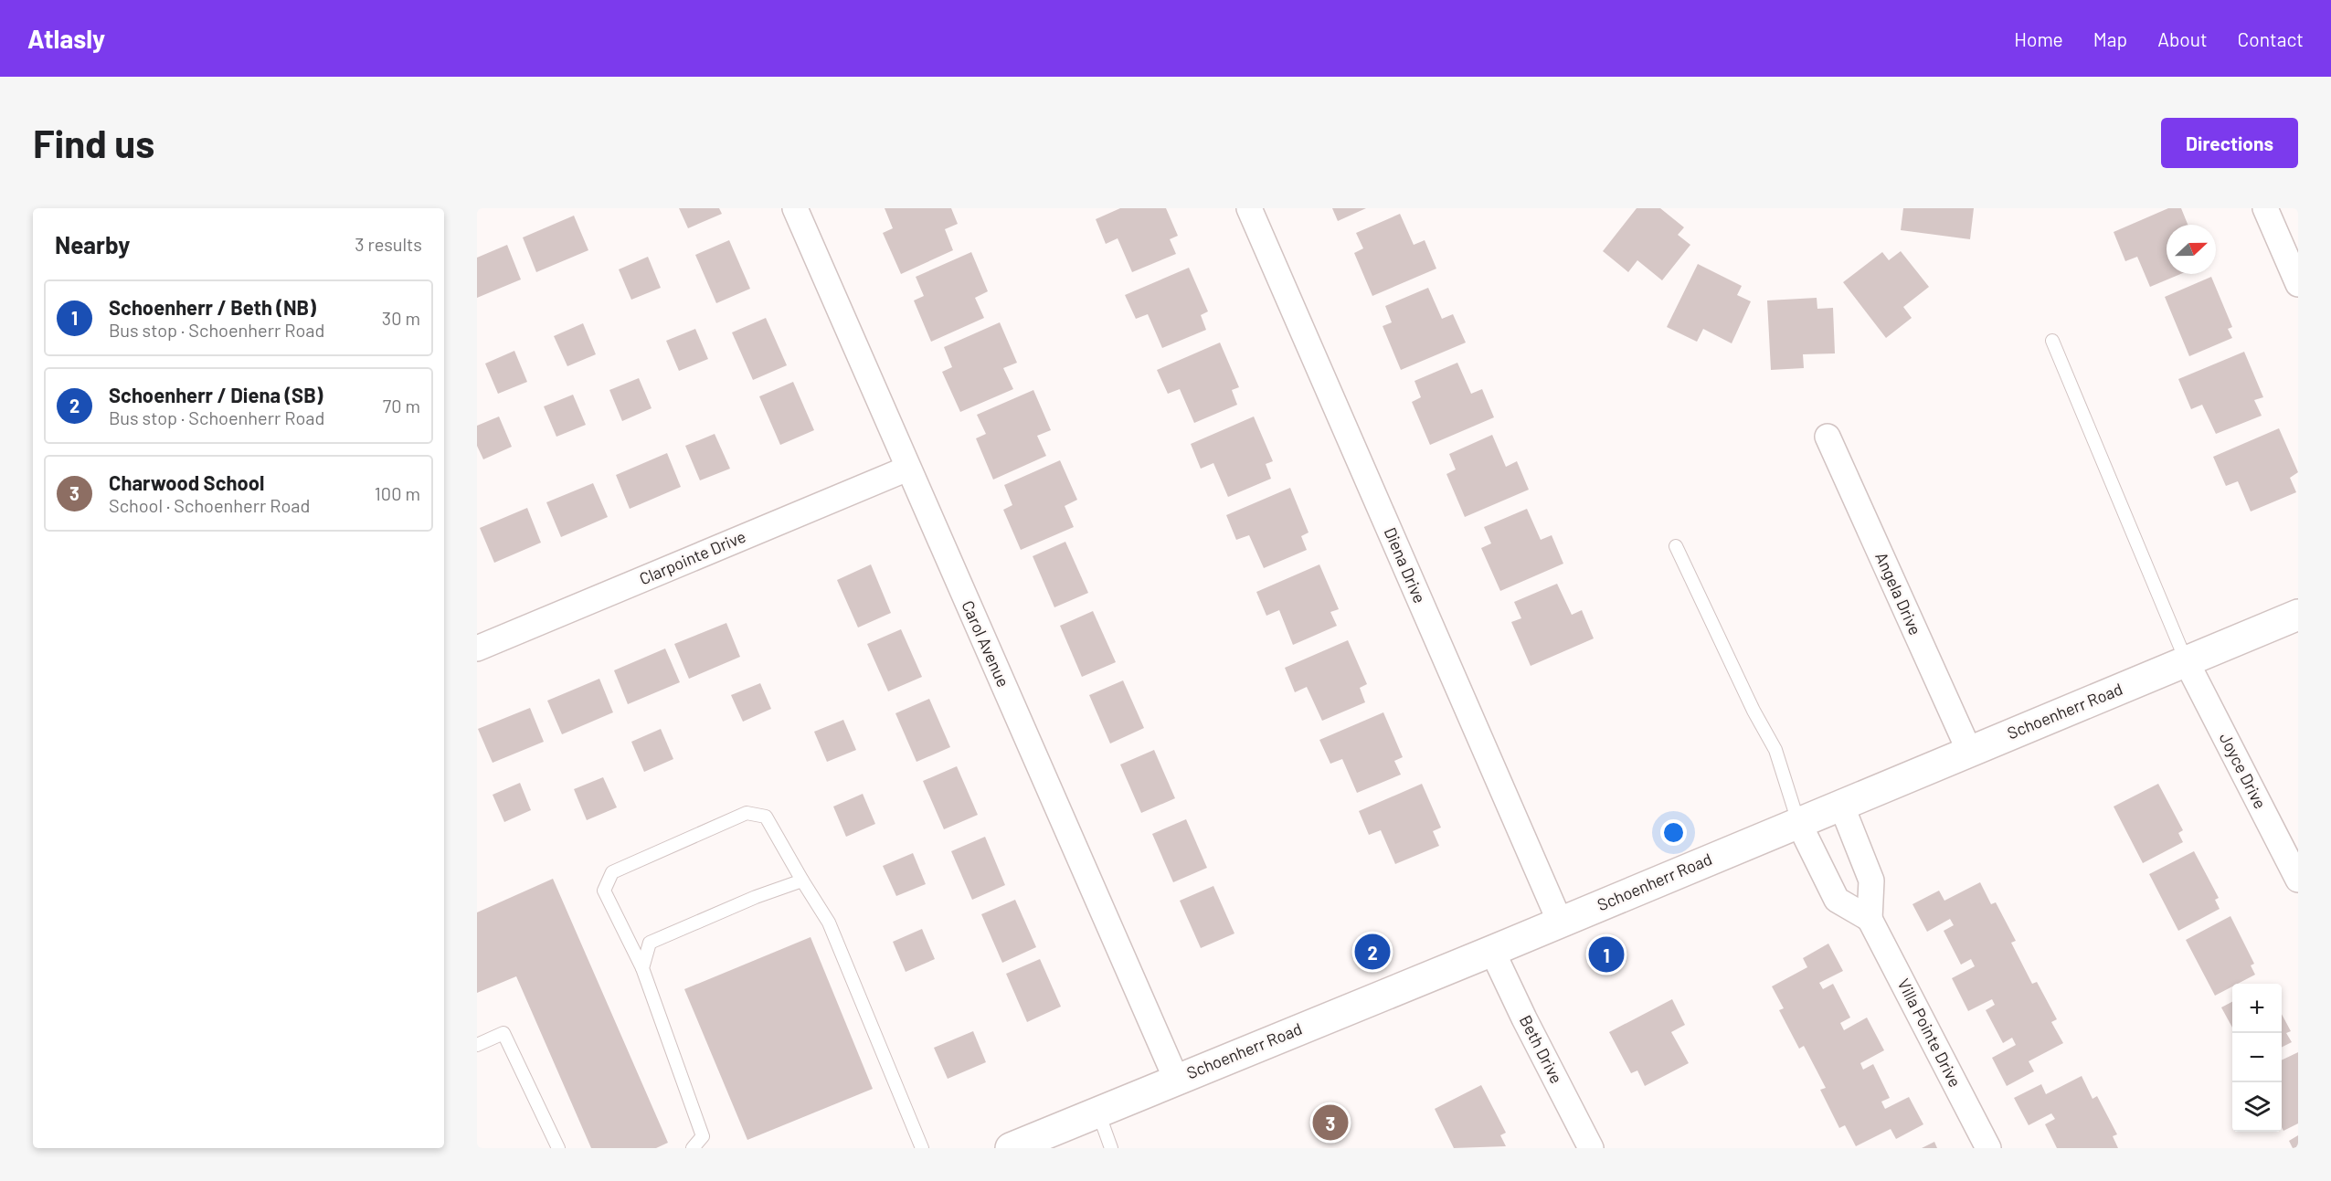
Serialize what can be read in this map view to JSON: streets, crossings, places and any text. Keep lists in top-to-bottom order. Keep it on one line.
{"streets":{"main road":["Schoenherr Road"],"street":["Clarpointe Drive","Diena Drive","Angela Drive","Carol Avenue","Joyce Drive","Villa Pointe Drive","Beth Drive"]},"crossings":[["Clarpointe Drive","Carol Avenue"],["Diena Drive","Schoenherr Road"],["Angela Drive","Schoenherr Road"],["Carol Avenue","Schoenherr Road"],["Schoenherr Road","Joyce Drive"],["Schoenherr Road","Beth Drive"]],"north":"right","page":{"header":"Atlasly","nav":["Home","Map","About","Contact"],"buttons":"Directions","title":"Find us","heading":["Nearby","3 results"],"list":[{"mark":"1","name":"Schoenherr / Beth (NB)","note":"Bus stop · Schoenherr Road","value":"30 m"},{"mark":"2","name":"Schoenherr / Diena (SB)","note":"Bus stop · Schoenherr Road","value":"70 m"},{"mark":"3","name":"Charwood School","note":"School · Schoenherr Road","value":"100 m"}],"pins":["2","1","3"],"map_buttons":["+","−"]}}
